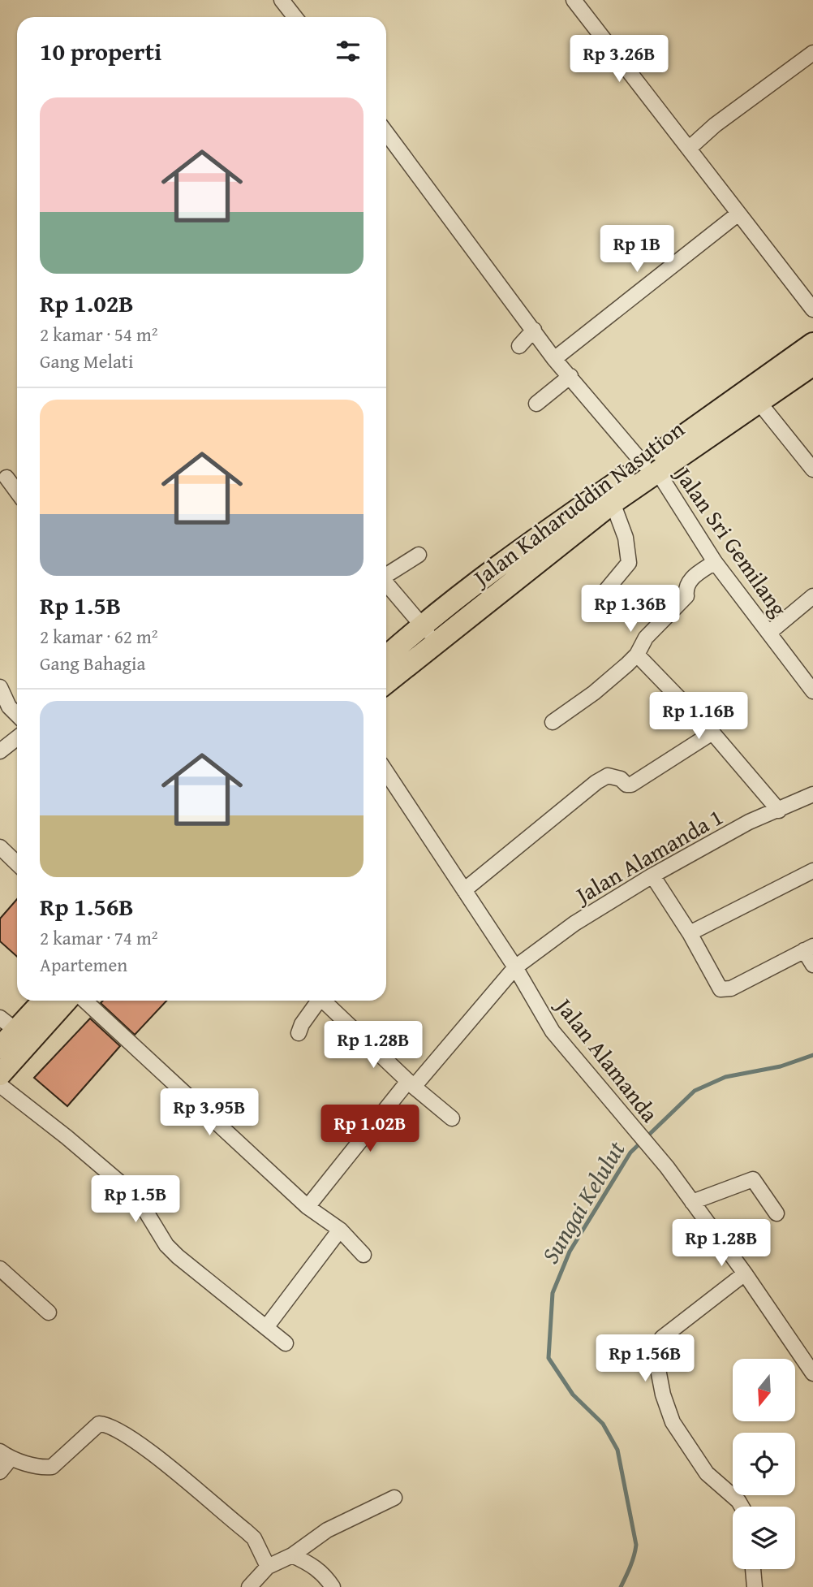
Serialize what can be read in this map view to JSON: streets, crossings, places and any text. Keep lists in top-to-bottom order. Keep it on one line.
{"streets":{"highway":["Jalan Kaharuddin Nasution"],"street":["Jalan Sri Gemilang","Jalan Alamanda 1","Jalan Alamanda"]},"crossings":[["Jalan Kaharuddin Nasution","Jalan Sri Gemilang"],["Jalan Alamanda 1","Jalan Alamanda"]],"water":["Sungai Kelulut"],"north":"bottom","page":{"heading":"10 properti","price":["Rp 3.26B","Rp 1B","Rp 1.36B","Rp 1.16B","Rp 1.28B","Rp 3.95B","Rp 1.02B","Rp 1.5B","Rp 1.28B","Rp 1.56B"],"list":[{"name":"Rp 1.02B","note":"2 kamar · 54 m² · Gang Melati"},{"name":"Rp 1.5B","note":"2 kamar · 62 m² · Gang Bahagia"},{"name":"Rp 1.56B","note":"2 kamar · 74 m² · Apartemen"}]}}
